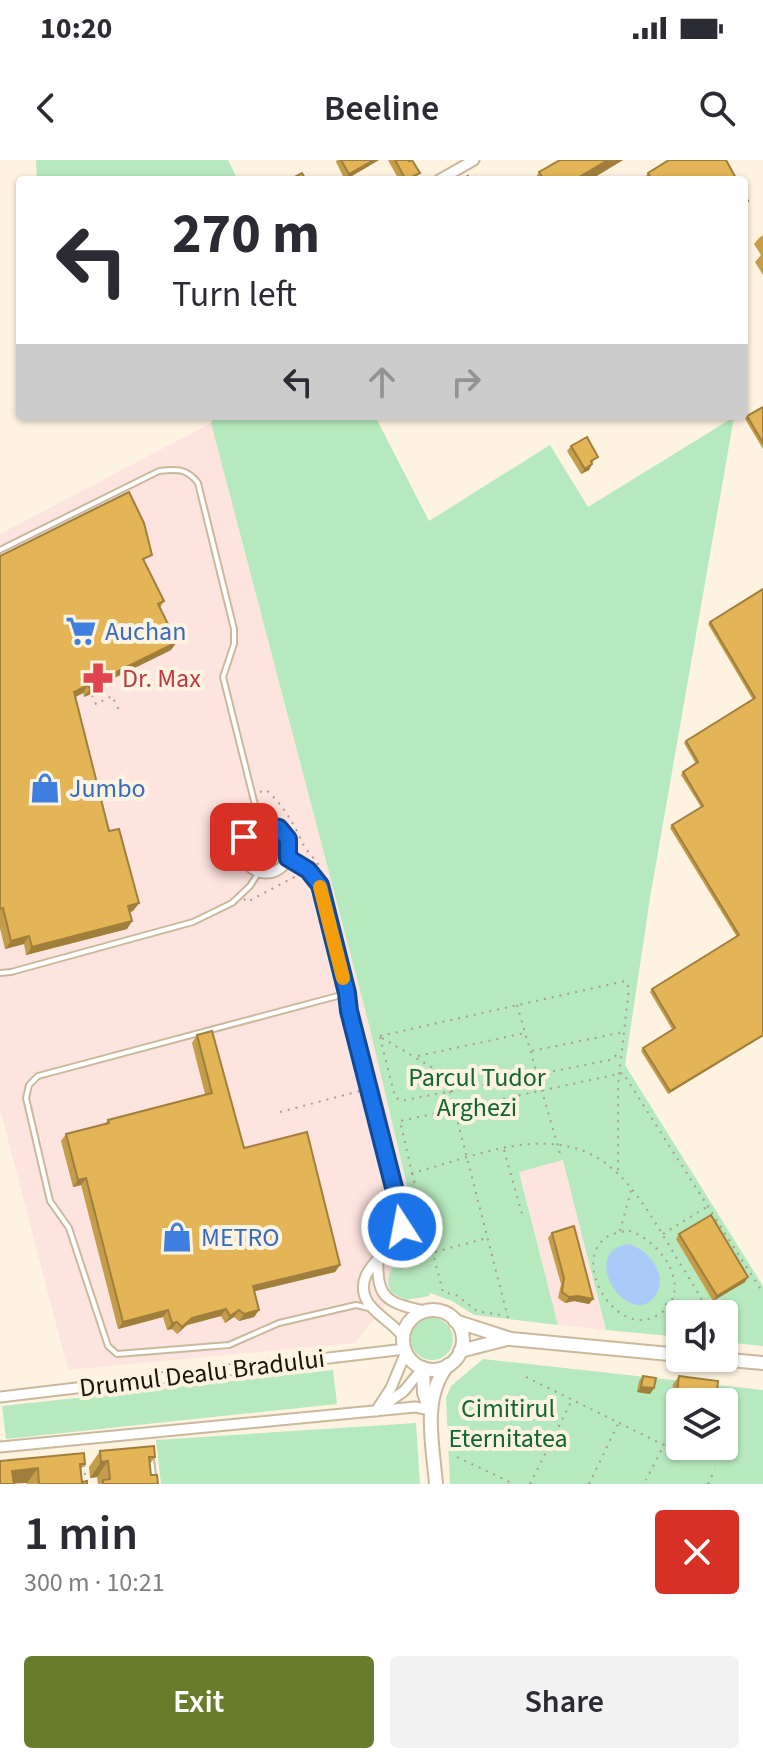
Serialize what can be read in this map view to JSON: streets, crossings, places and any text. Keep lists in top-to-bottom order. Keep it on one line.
{"streets":{"street":["Drumul Dealu Bradului"]},"parks":["Parcul Tudor Arghezi","Cimitirul Eternitatea"],"places":{"supermarket":["Auchan"],"pharmacy":["Dr. Max"],"shop":["Jumbo","METRO"]},"page":{"status":"10:20","header":"Beeline","turn":["270 m","Turn left"],"heading":["1 min","300 m · 10:21"],"buttons":["Exit","Share"]}}
